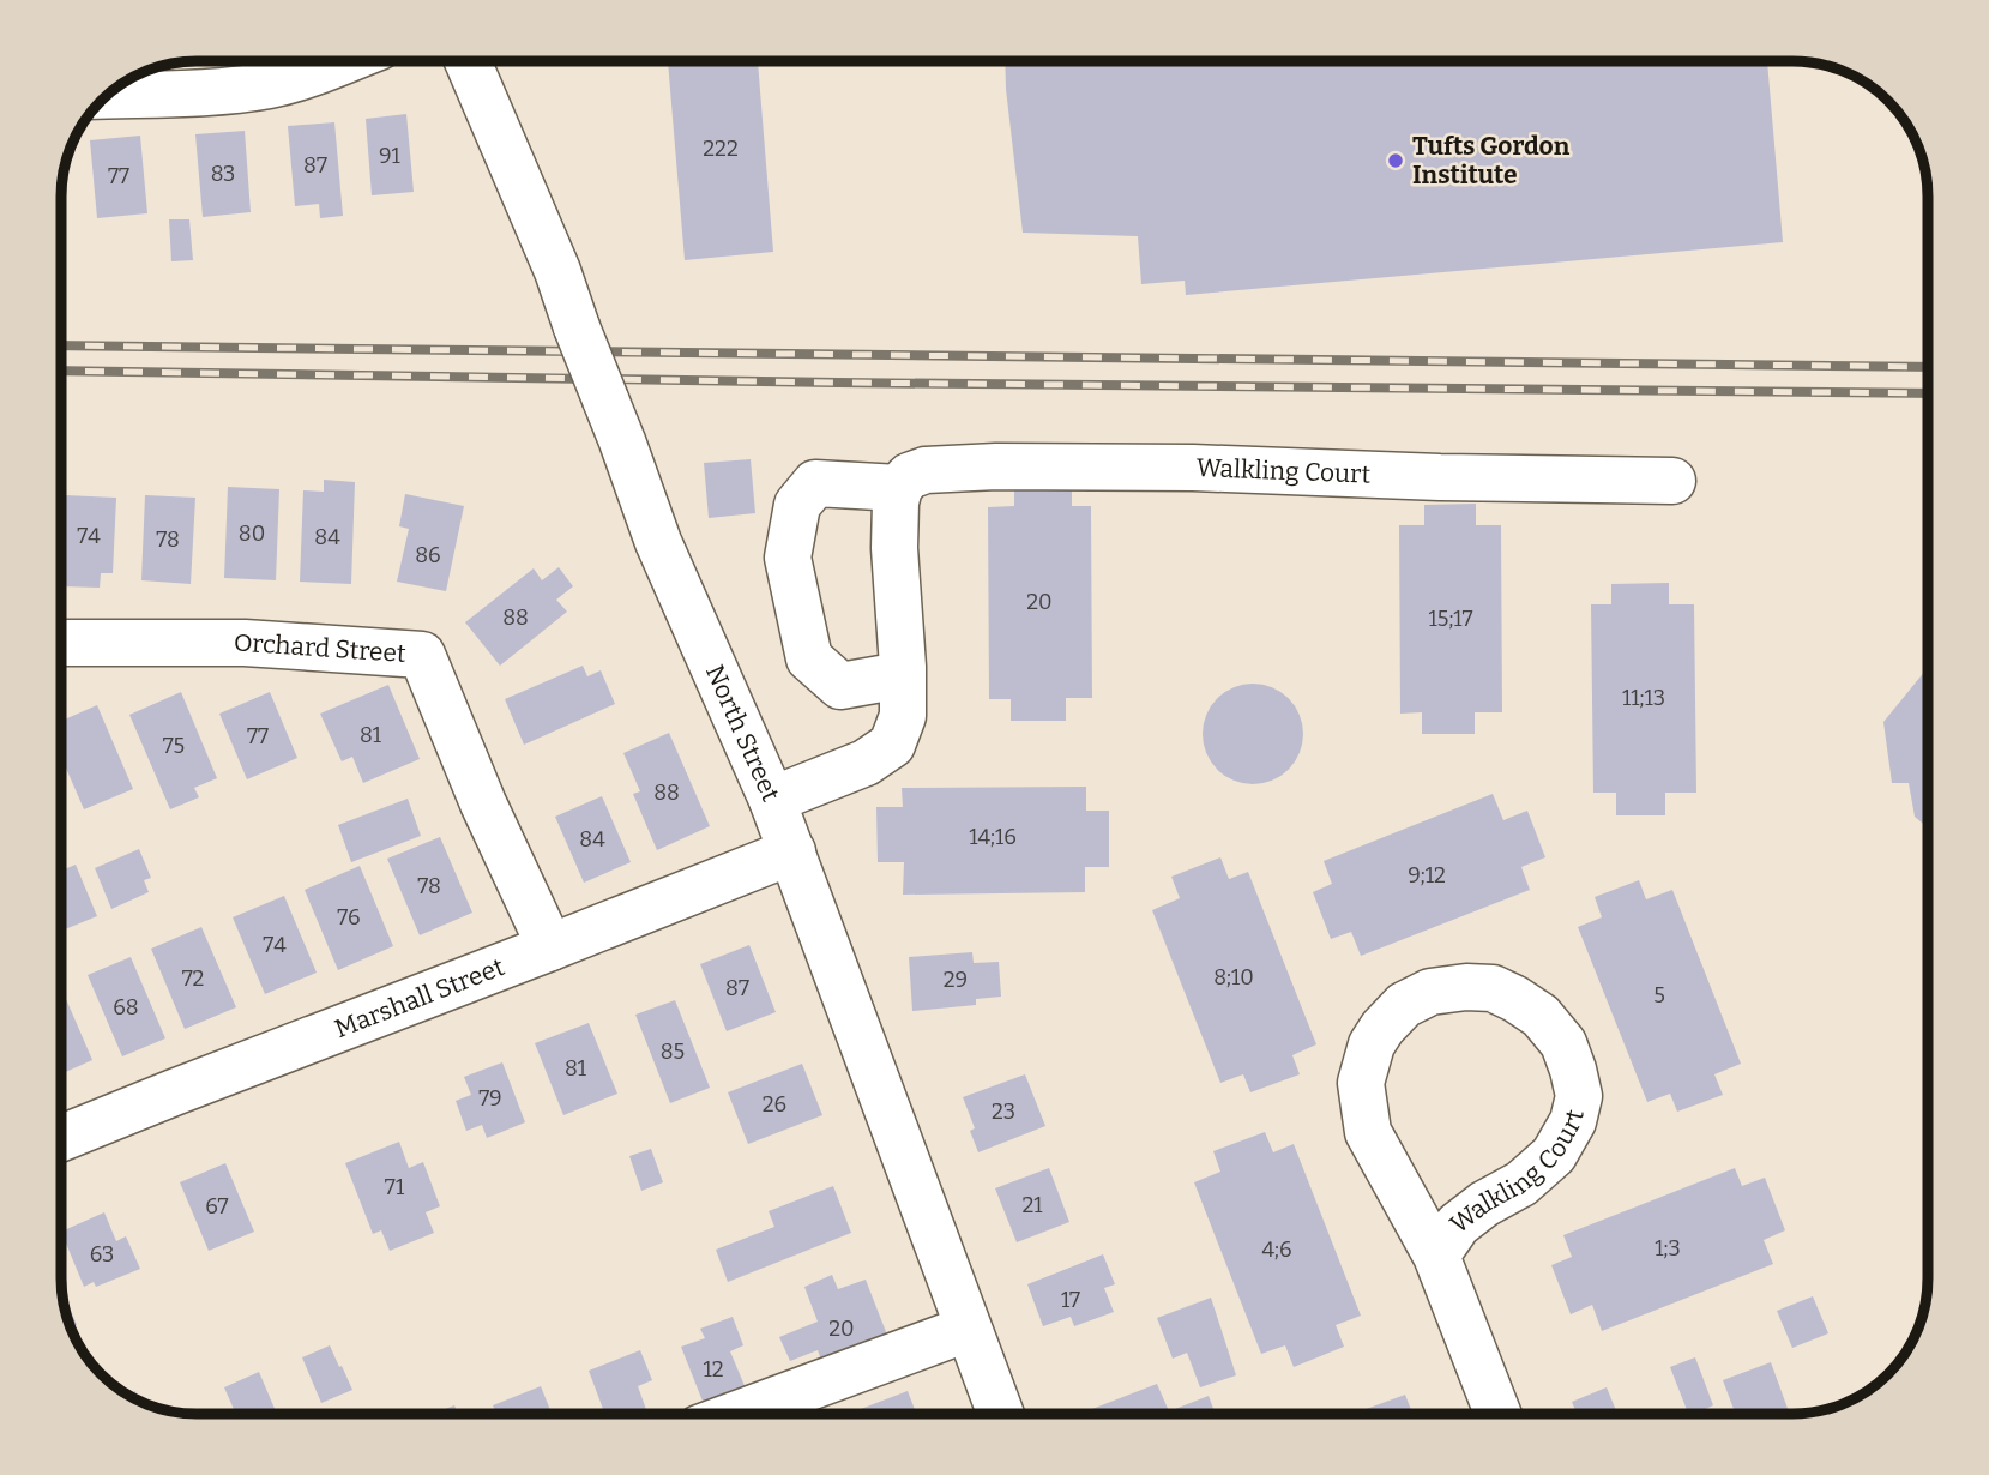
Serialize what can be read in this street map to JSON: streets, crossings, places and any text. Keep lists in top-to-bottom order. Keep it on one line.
{"streets":{"street":["Walkling Court","Orchard Street","North Street","Marshall Street"]},"crossings":[["Orchard Street","Marshall Street"],["North Street","Marshall Street"]],"places":["Tufts Gordon Institute"],"house_numbers":["222","91","87","83","77","80","74","84","78","86","20","88","15;17","11;13","81","77","75","88","14;16","84","9;12","78","76","74","8;10","72","29","87","5","68","85","81","79","26","23","71","21","67","1;3","4;6","63","17","20","12"]}
